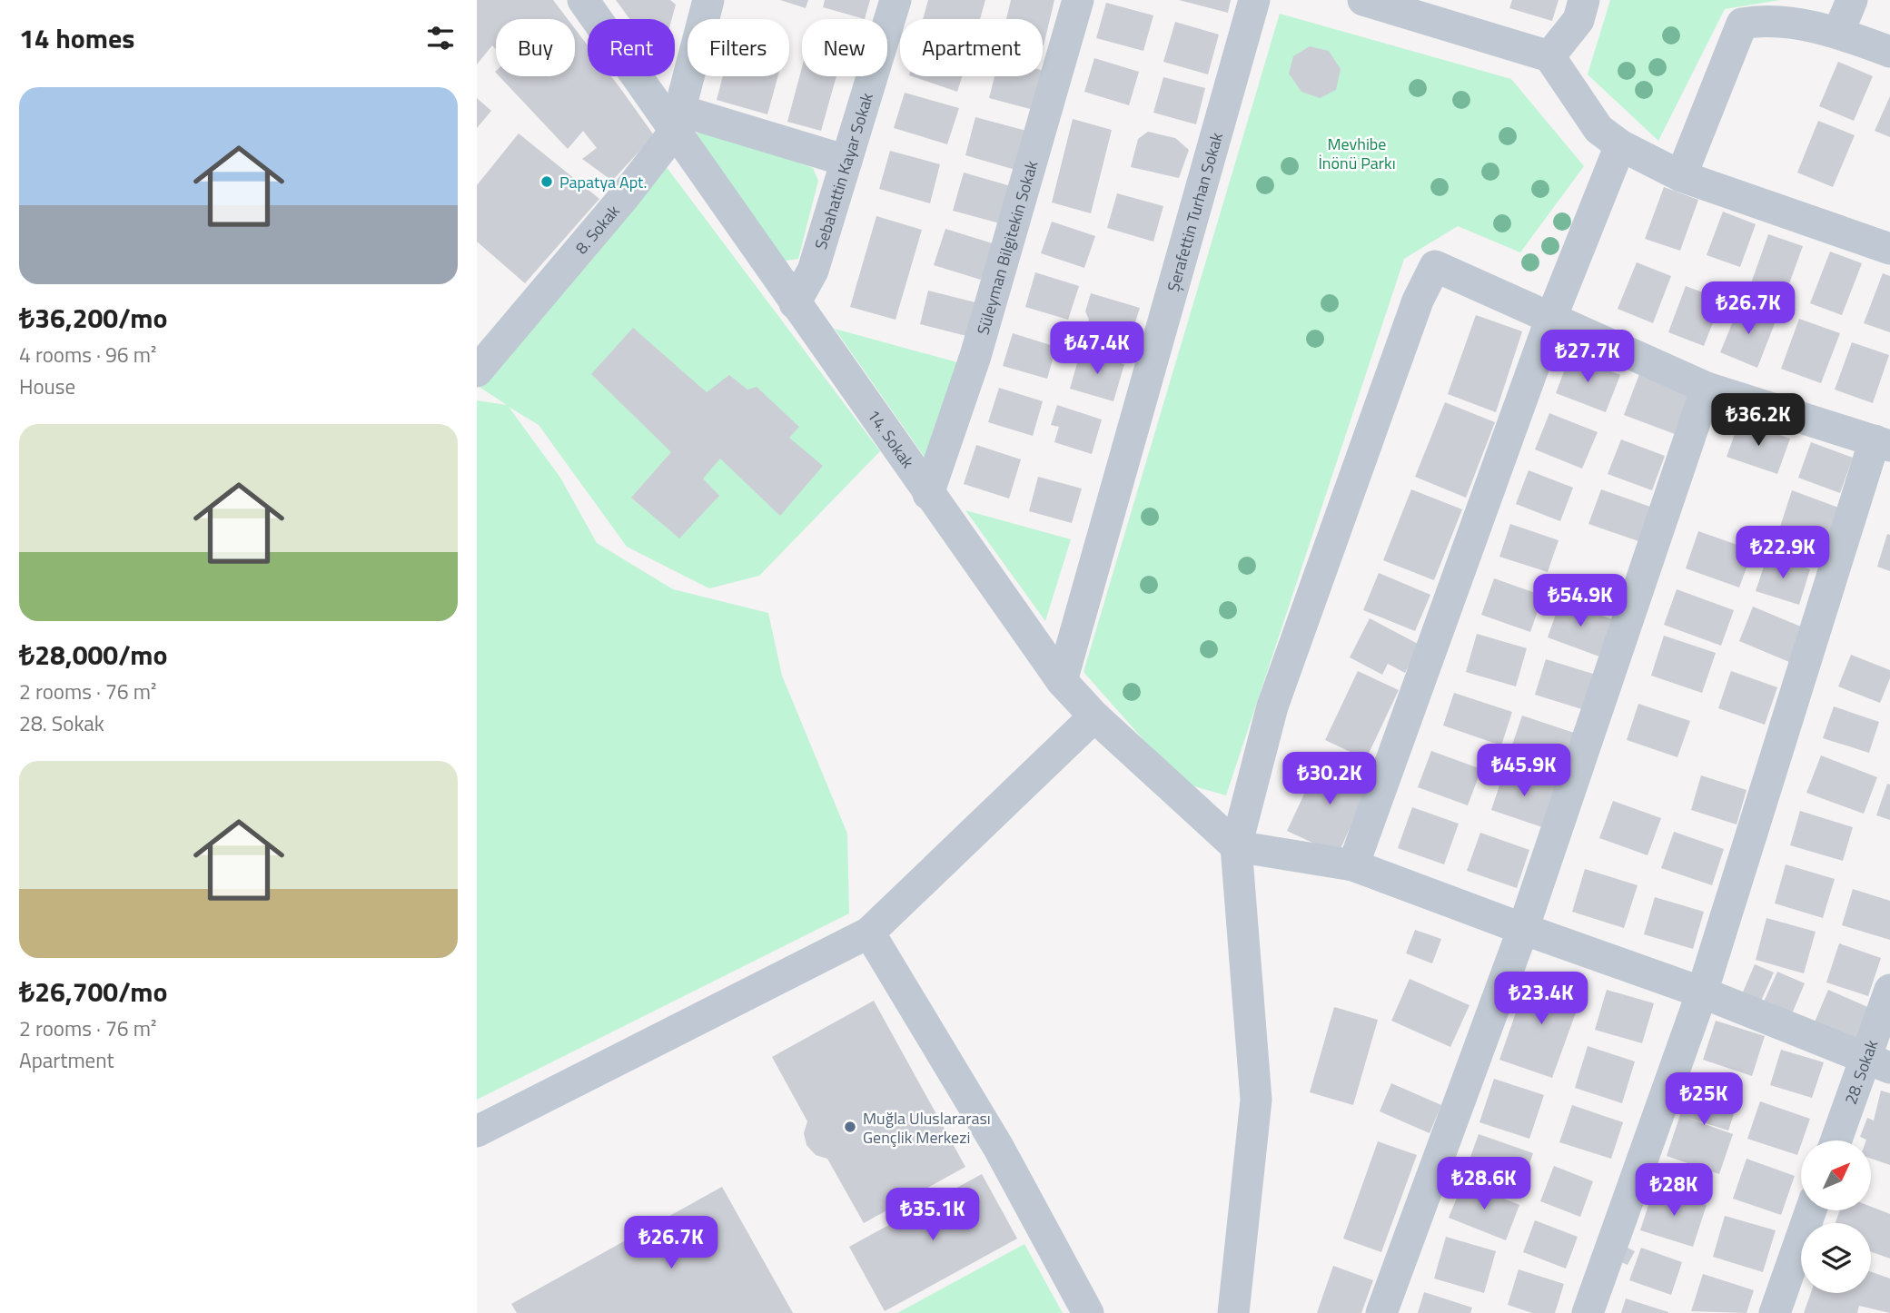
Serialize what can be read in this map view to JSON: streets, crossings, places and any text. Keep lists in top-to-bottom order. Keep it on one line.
{"streets":{"street":["Sebahattin Kayar Sokak","Şerafettin Turhan Sokak","8. Sokak","Süleyman Bilgitekin Sokak","14. Sokak","28. Sokak"]},"crossings":[["Sebahattin Kayar Sokak","14. Sokak"],["Şerafettin Turhan Sokak","14. Sokak"],["8. Sokak","14. Sokak"],["Süleyman Bilgitekin Sokak","14. Sokak"]],"parks":["Mevhibe İnönü Parkı"],"places":["Papatya Apt.","Muğla Uluslararası Gençlik Merkezi"],"north":"top right","page":{"heading":"14 homes","chip":["Buy","Rent","Filters","New","Apartment"],"list":[{"name":"₺36,200/mo","note":"4 rooms · 96 m² · House"},{"name":"₺28,000/mo","note":"2 rooms · 76 m² · 28. Sokak"},{"name":"₺26,700/mo","note":"2 rooms · 76 m² · Apartment"}],"price":["₺26.7K","₺47.4K","₺27.7K","₺36.2K","₺22.9K","₺54.9K","₺45.9K","₺30.2K","₺23.4K","₺25K","₺28.6K","₺28K","₺35.1K","₺26.7K"]}}
